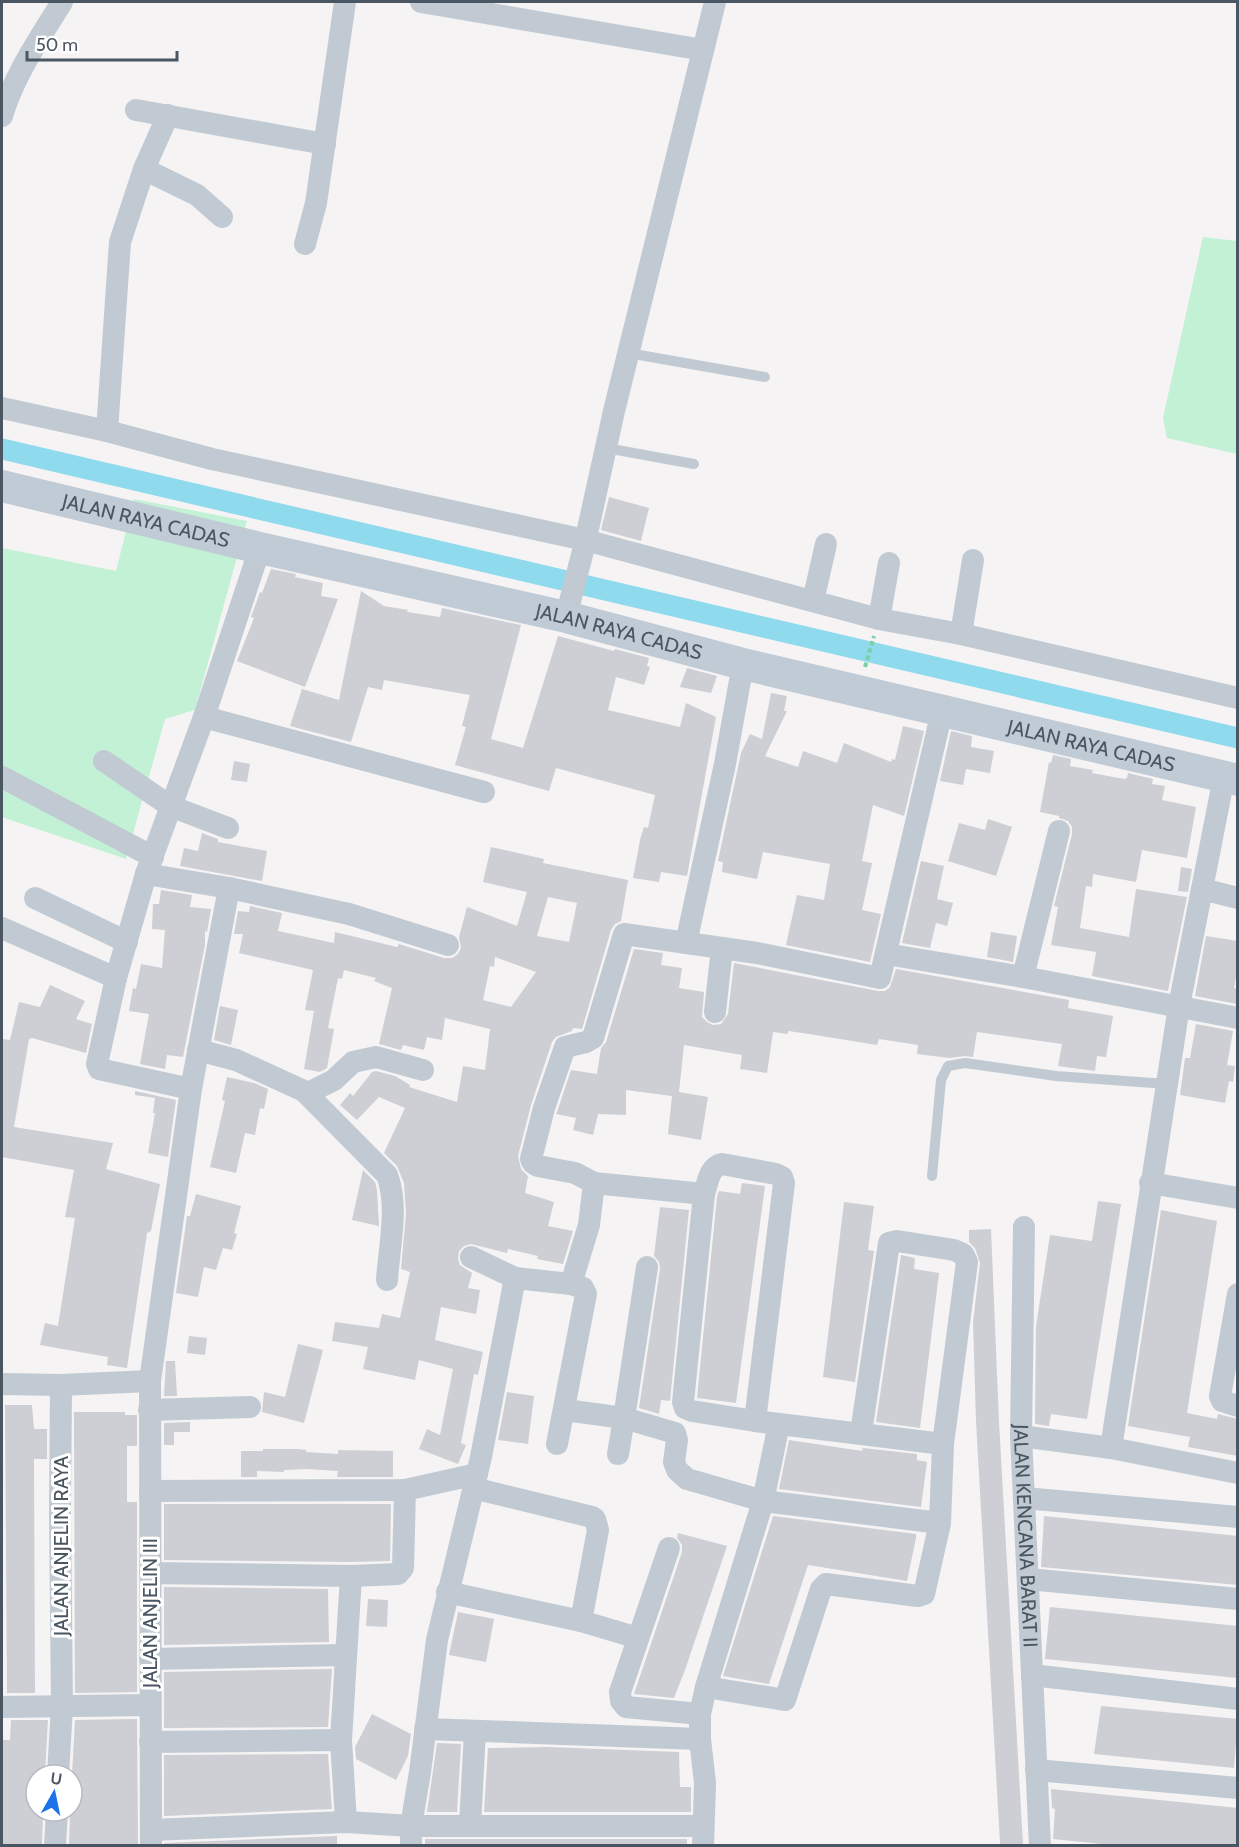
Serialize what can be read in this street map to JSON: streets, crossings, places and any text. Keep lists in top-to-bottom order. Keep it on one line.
{"streets":{"street":["JALAN RAYA CADAS","JALAN KENCANA BARAT II","JALAN ANJELIN RAYA","JALAN ANJELIN III"]},"scale_bar":"50 m","north":"top"}
